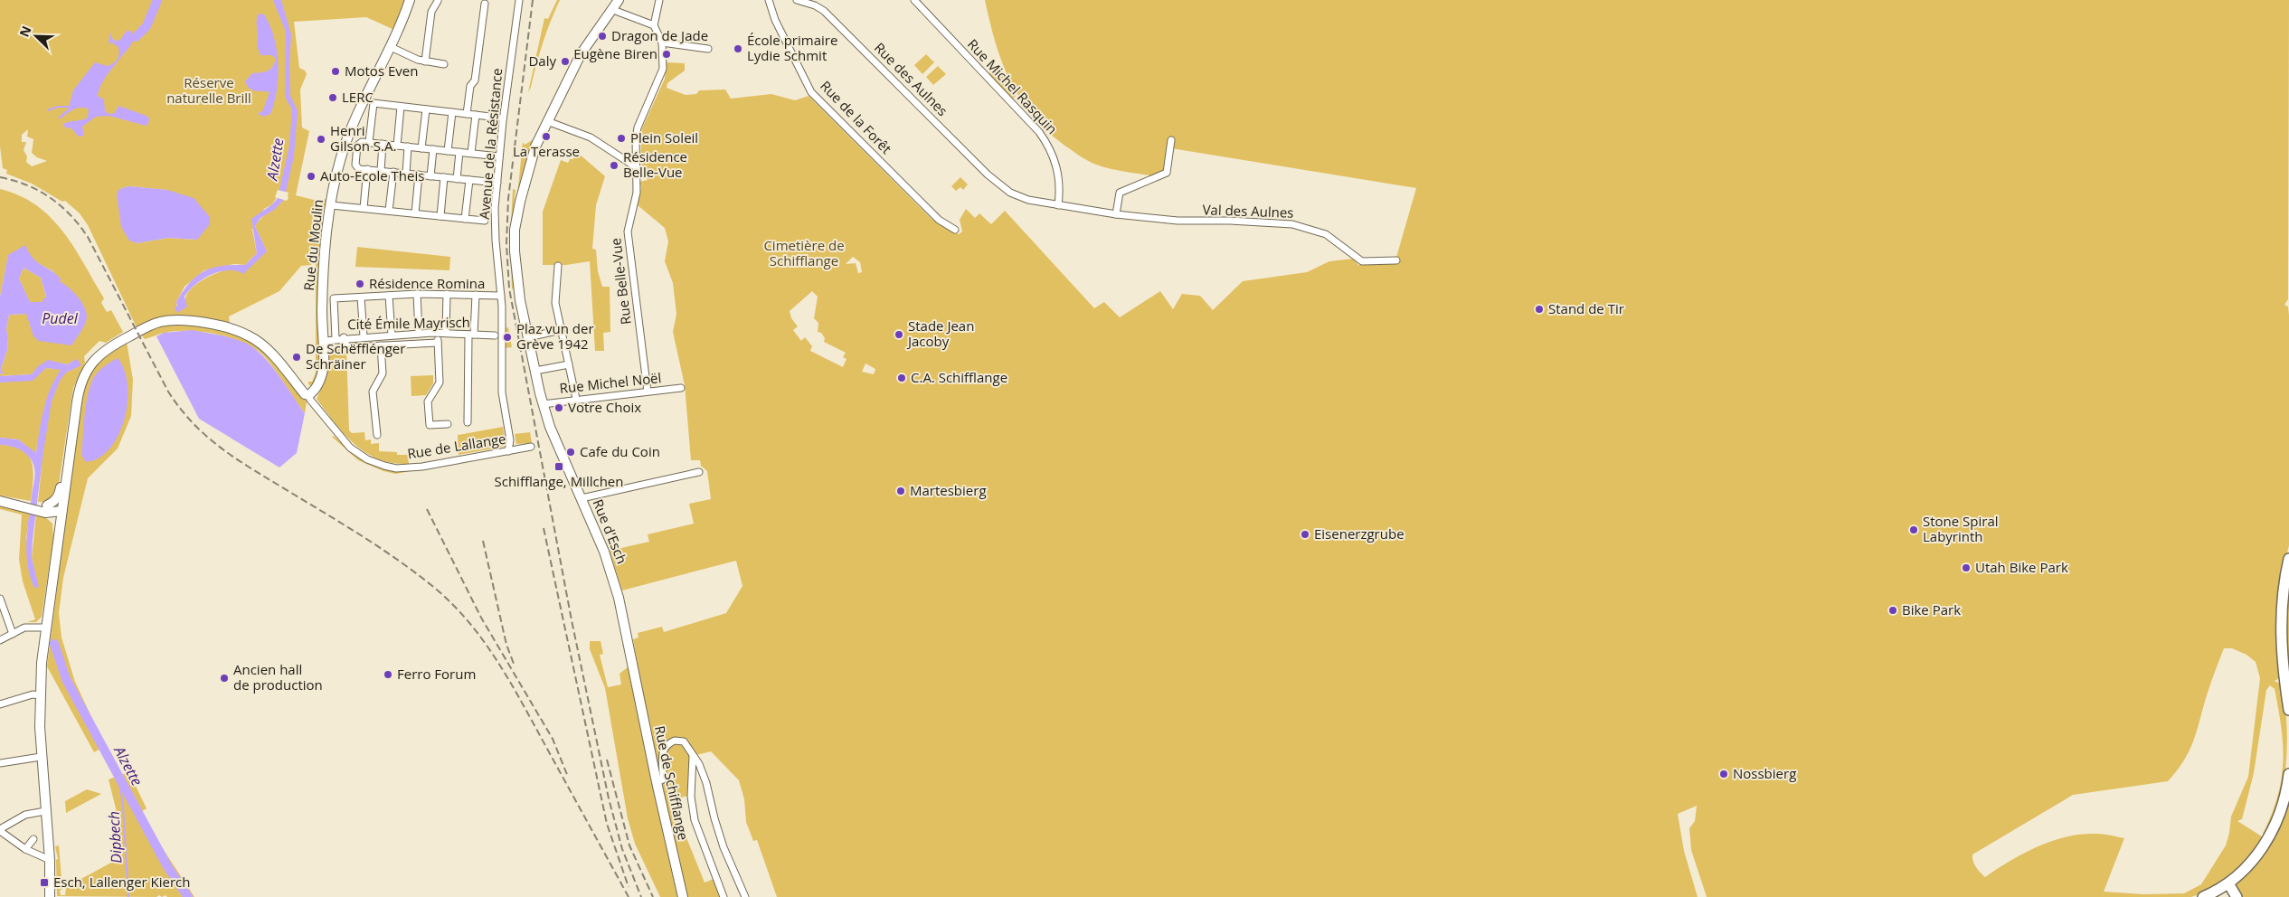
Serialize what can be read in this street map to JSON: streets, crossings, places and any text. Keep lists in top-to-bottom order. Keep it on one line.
{"streets":{"main road":["Rue du Moulin","Rue d'Esch","Rue de Schifflange"],"street":["Rue des Aulnes","Rue Michel Rasquin","Rue de la Forêt","Avenue de la Résistance","Val des Aulnes","Rue Belle-Vue","Cité Émile Mayrisch","Rue Michel Noël","Rue de Lallange"]},"crossings":[["Rue des Aulnes","Val des Aulnes"],["Rue Michel Rasquin","Val des Aulnes"],["Avenue de la Résistance","Cité Émile Mayrisch"],["Avenue de la Résistance","Rue de Lallange"],["Rue du Moulin","Cité Émile Mayrisch"],["Rue du Moulin","Rue de Lallange"],["Rue Belle-Vue","Rue Michel Noël"],["Rue Michel Noël","Rue d'Esch"],["Rue d'Esch","Rue de Schifflange"]],"water":["Alzette","Pudel","Dipbech"],"parks":["Réserve naturelle Brill","Cimetière de Schifflange"],"places":{"other":["Dragon de Jade","École primaire Lydie Schmit","Eugène Biren","Daly","Motos Even","LERC","La Terasse","Plein Soleil","Henri Gilson S.A.","Résidence Belle-Vue","Auto-Ecole Theis","Résidence Romina","Stand de Tir","Stade Jean Jacoby","Plaz vun der Grève 1942","De Schëfflénger Schräiner","C.A. Schifflange","Votre Choix","Cafe du Coin","Martesbierg","Stone Spiral Labyrinth","Eisenerzgrube","Utah Bike Park","Bike Park","Ferro Forum","Ancien hall de production","Nossbierg"],"transit":["Schifflange, Millchen","Esch, Lallenger Kierch"]},"north":"top left"}
